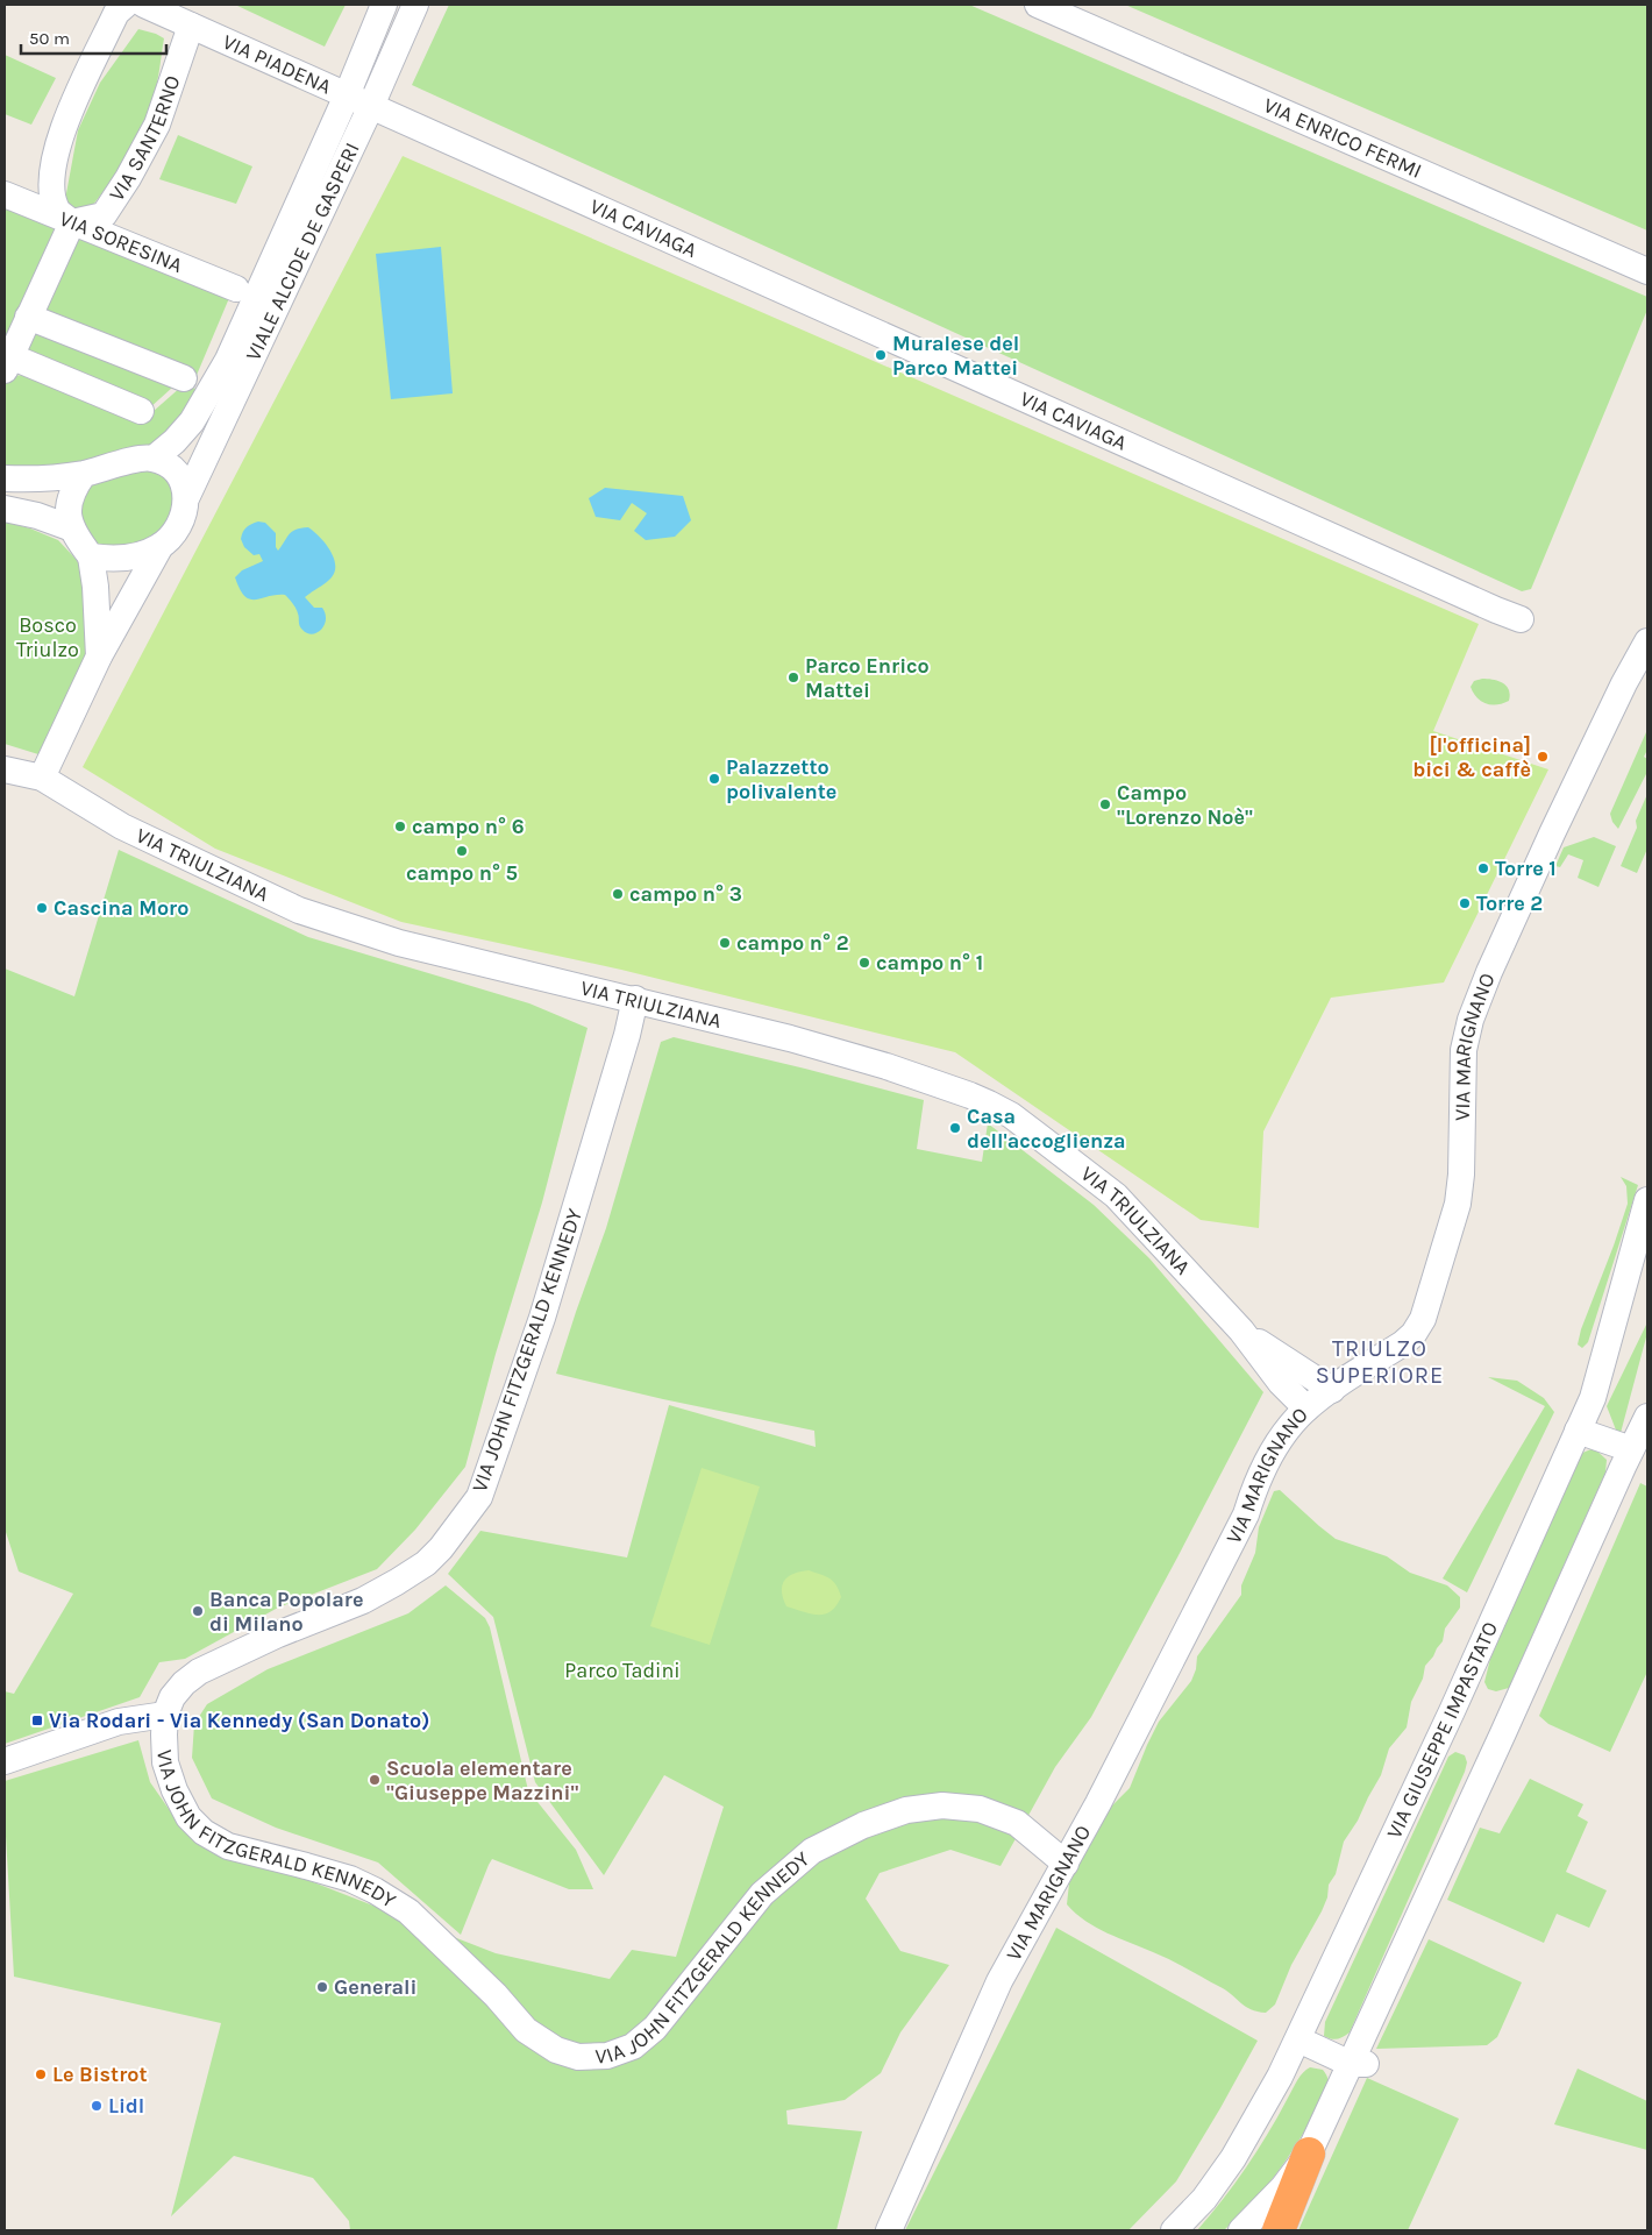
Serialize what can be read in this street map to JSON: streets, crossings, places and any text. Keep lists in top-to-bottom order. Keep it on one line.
{"streets":{"street":["VIA PIADENA","VIA SANTERNO","VIA ENRICO FERMI","VIA CAVIAGA","VIA SORESINA","VIALE ALCIDE DE GASPERI","VIA TRIULZIANA","VIA MARIGNANO","VIA JOHN FITZGERALD KENNEDY","VIA GIUSEPPE IMPASTATO"]},"crossings":[["VIA PIADENA","VIA SANTERNO"],["VIA PIADENA","VIA CAVIAGA"],["VIA PIADENA","VIALE ALCIDE DE GASPERI"],["VIA SANTERNO","VIA SORESINA"],["VIA CAVIAGA","VIALE ALCIDE DE GASPERI"],["VIA TRIULZIANA","VIA MARIGNANO"],["VIA TRIULZIANA","VIA JOHN FITZGERALD KENNEDY"],["VIA MARIGNANO","VIA JOHN FITZGERALD KENNEDY"]],"districts":["TRIULZO SUPERIORE"],"parks":["Bosco Triulzo","Parco Tadini"],"places":{"other":["Muralese del Parco Mattei","Parco Enrico Mattei","[l'officina] bici & caffè","Palazzetto polivalente","Campo \"Lorenzo Noè\"","campo n° 6","campo n° 5","Torre 1","campo n° 3","Torre 2","Cascina Moro","campo n° 2","campo n° 1","Casa dell'accoglienza","Banca Popolare di Milano","Scuola elementare \"Giuseppe Mazzini\"","Generali","Le Bistrot","Lidl"],"transit":["Via Rodari - Via Kennedy (San Donato)"]},"scale_bar":"50 m"}
